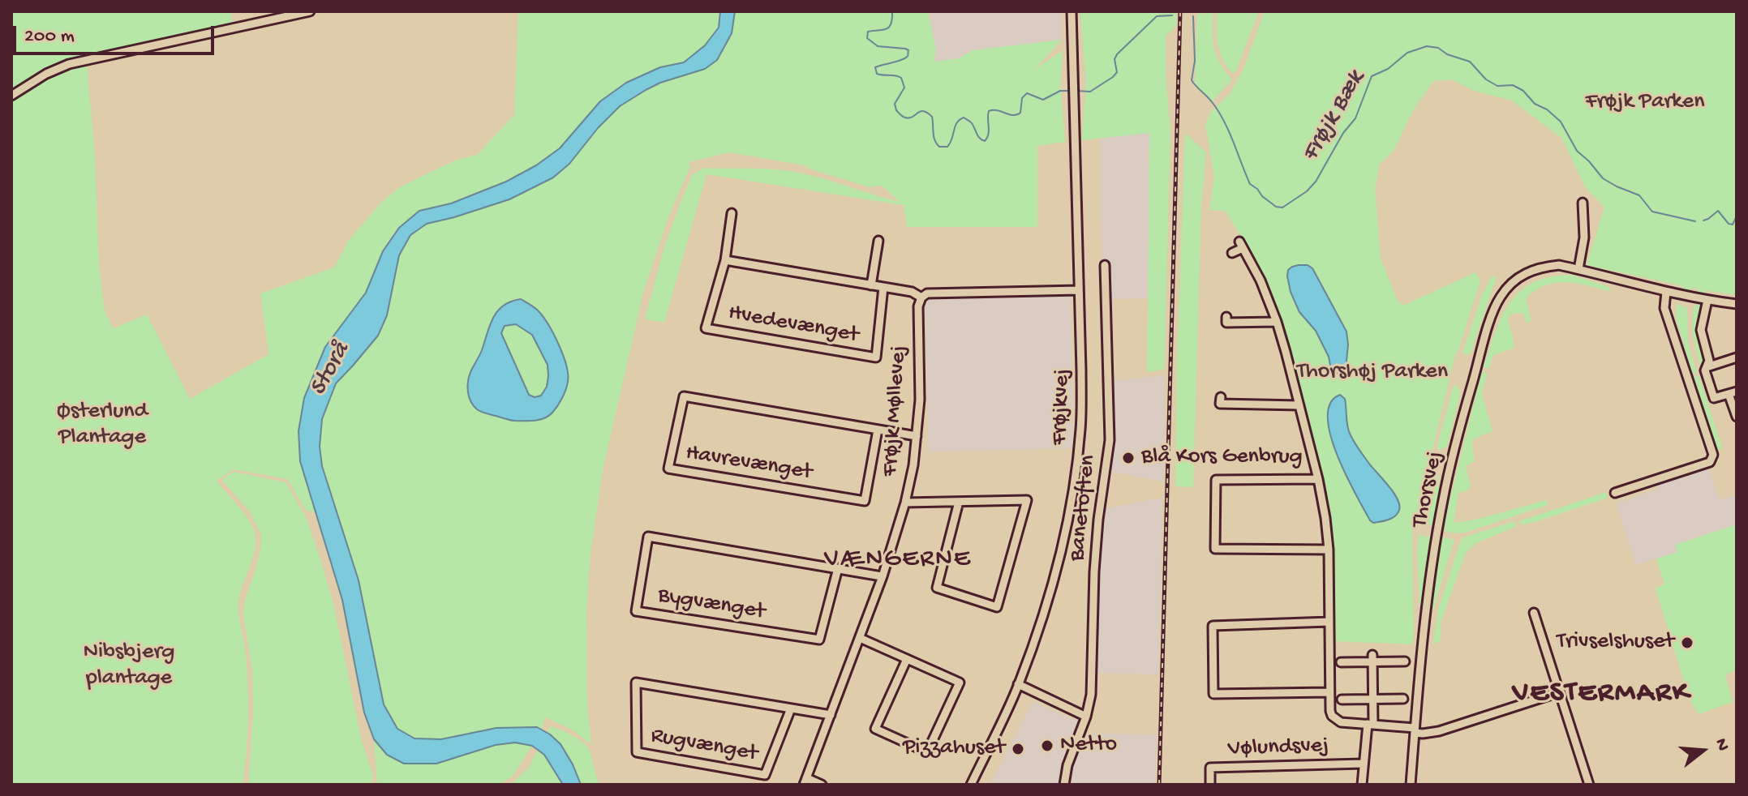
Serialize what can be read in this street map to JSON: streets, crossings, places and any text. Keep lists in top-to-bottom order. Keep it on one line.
{"streets":{"street":["Hvedevænget","Frøjkvej","Frøjk Møllevej","Havrevænget","Thorsvej","Banetoften","Bygvænget","Rugvænget","Vølundsvej"]},"crossings":[["Frøjk Møllevej","Havrevænget"],["Frøjk Møllevej","Bygvænget"],["Frøjk Møllevej","Rugvænget"],["Thorsvej","Vølundsvej"]],"districts":["VÆNGERNE","VESTERMARK"],"water":["Frøjk Bæk","Storå"],"parks":["Frøjk Parken","Thorshøj Parken","Østerlund Plantage","Nibsbjerg plantage"],"places":["Blå Kors Genbrug","Trivselshuset","Netto","Pizzahuset"],"scale_bar":"200 m","north":"right"}
